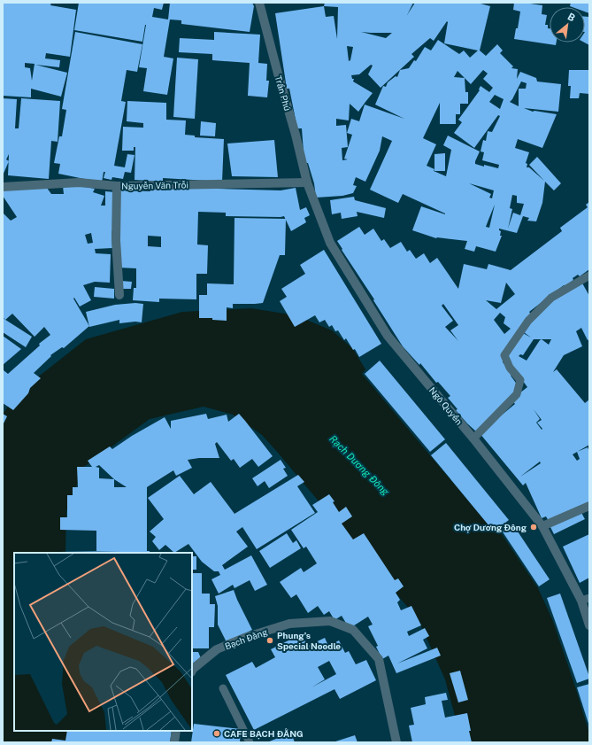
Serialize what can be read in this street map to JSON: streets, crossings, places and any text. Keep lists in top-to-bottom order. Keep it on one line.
{"streets":{"street":["Trần Phú","Nguyễn Văn Trỗi","Ngô Quyền","Bạch Đằng"]},"crossings":[["Trần Phú","Nguyễn Văn Trỗi"],["Trần Phú","Ngô Quyền"],["Nguyễn Văn Trỗi","Ngô Quyền"]],"water":["Rạch Dương Đông"],"places":["Chợ Dương Đông","Phung’s Special Noodle","CAFE BẠCH ĐẰNG"],"north":"top right"}
